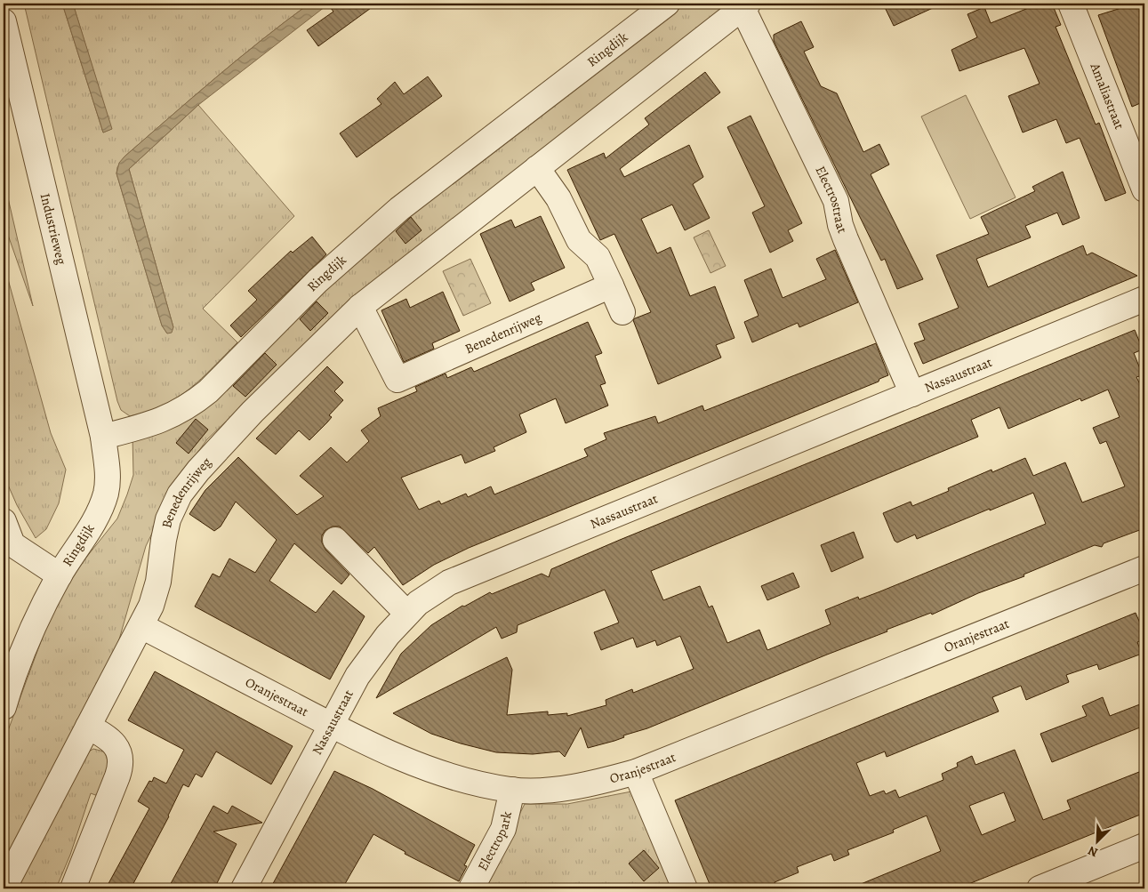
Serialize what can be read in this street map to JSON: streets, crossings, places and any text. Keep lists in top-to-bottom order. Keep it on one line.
{"streets":{"street":["Ringdijk","Amaliastraat","Electrostraat","Industrieweg","Benedenrijweg","Nassaustraat","Oranjestraat","Electropark"]},"crossings":[["Ringdijk","Industrieweg"],["Electrostraat","Benedenrijweg"],["Electrostraat","Nassaustraat"],["Benedenrijweg","Oranjestraat"],["Nassaustraat","Oranjestraat"],["Oranjestraat","Electropark"]],"north":"bottom left"}
